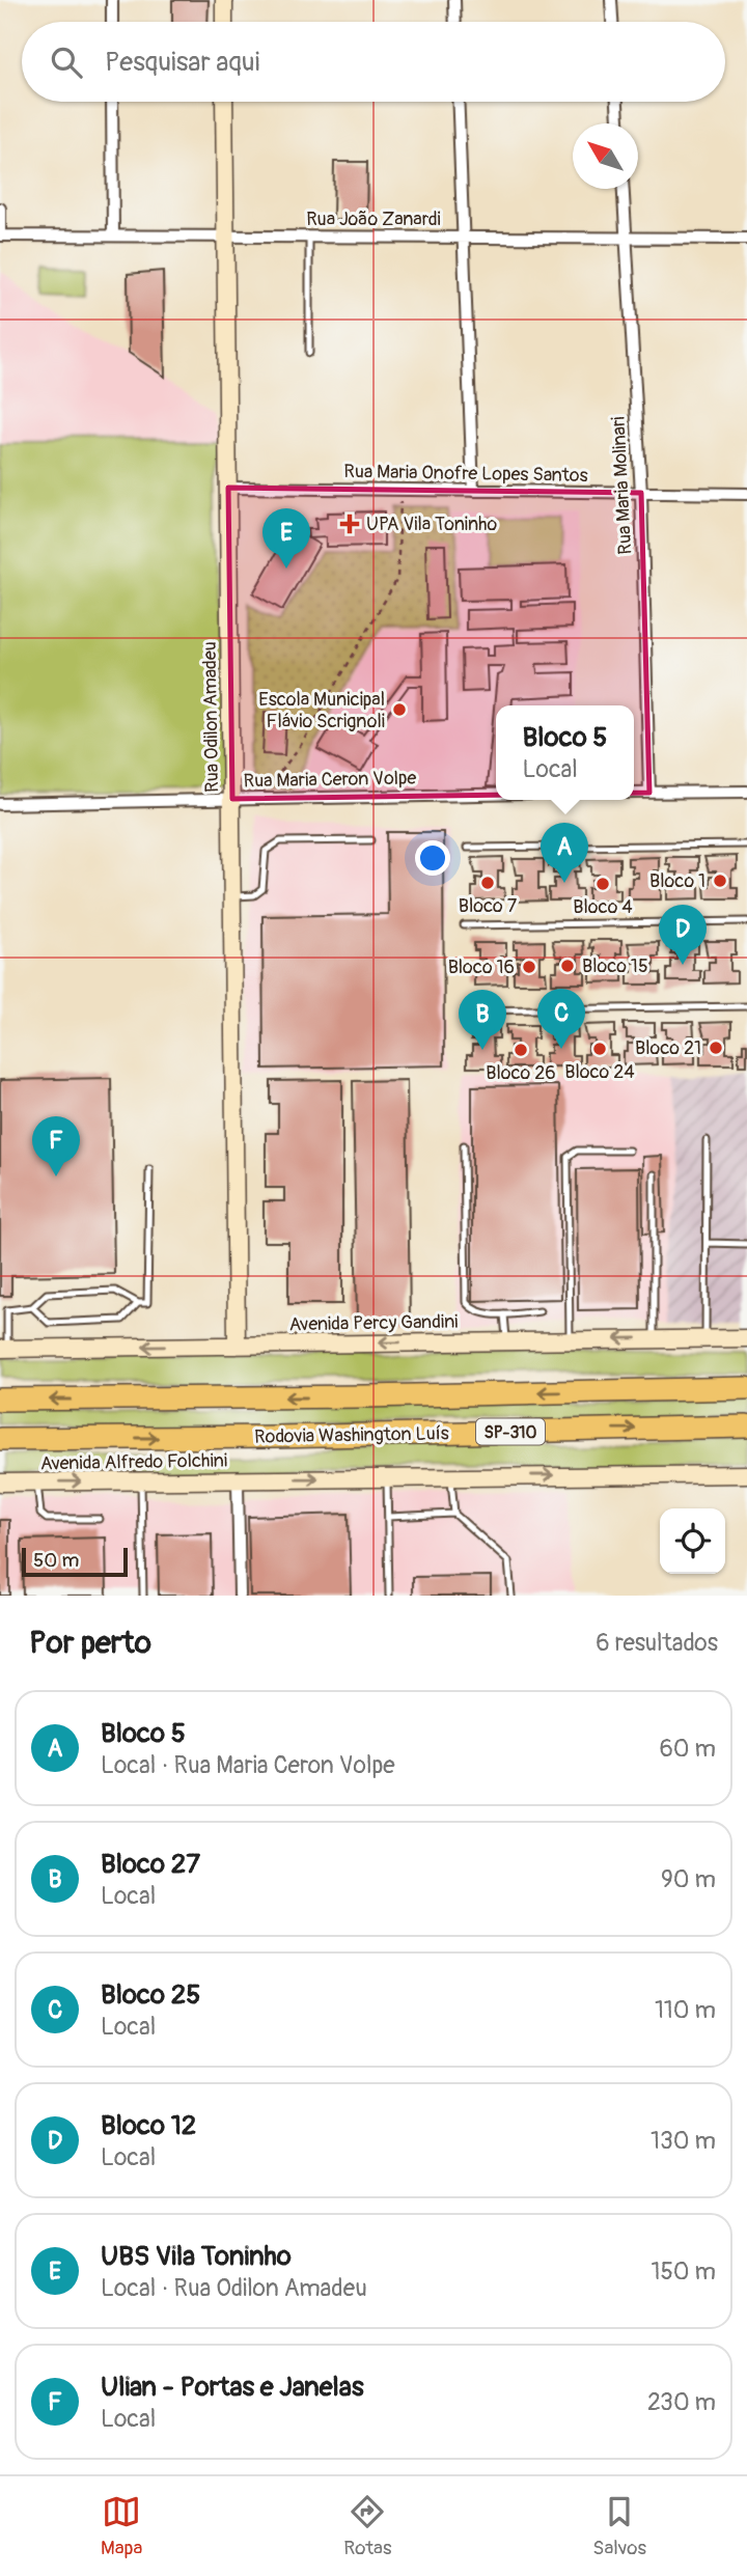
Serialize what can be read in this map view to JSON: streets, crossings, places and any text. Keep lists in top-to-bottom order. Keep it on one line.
{"streets":{"highway":["SP-310","Rodovia Washington Luís"],"main road":["Rua Odilon Amadeu","Avenida Percy Gandini","Avenida Alfredo Folchini"],"street":["Rua João Zanardi","Rua Maria Onofre Lopes Santos","Rua Maria Molinari","Rua Maria Ceron Volpe"]},"crossings":[["Rua João Zanardi","Rua Maria Molinari"],["Rua João Zanardi","Rua Odilon Amadeu"],["Rua Maria Onofre Lopes Santos","Rua Maria Molinari"],["Rua Maria Onofre Lopes Santos","Rua Odilon Amadeu"],["Rua Odilon Amadeu","Rua Maria Ceron Volpe"],["Rua Odilon Amadeu","Avenida Percy Gandini"]],"one_way":["Avenida Percy Gandini","Avenida Alfredo Folchini"],"places":{"health":["UPA Vila Toninho"],"other":["Escola Municipal Flávio Scrignoli","Bloco 1","Bloco 7","Bloco 4","Bloco 15","Bloco 16","Bloco 21","Bloco 24","Bloco 26"]},"scale_bar":"50 m","north":"top left","page":{"search":"Pesquisar aqui","pins":["E","A","D","C","B","F"],"popup":["Bloco 5","Local"],"scale":"50 m","heading":["Por perto","6 resultados"],"list":[{"mark":"A","name":"Bloco 5","note":"Local · Rua Maria Ceron Volpe","value":"60 m"},{"mark":"B","name":"Bloco 27","note":"Local","value":"90 m"},{"mark":"C","name":"Bloco 25","note":"Local","value":"110 m"},{"mark":"D","name":"Bloco 12","note":"Local","value":"130 m"},{"mark":"E","name":"UBS Vila Toninho","note":"Local · Rua Odilon Amadeu","value":"150 m"},{"mark":"F","name":"Ulian - Portas e Janelas","note":"Local","value":"230 m"}],"nav":["Mapa","Rotas","Salvos"]}}
